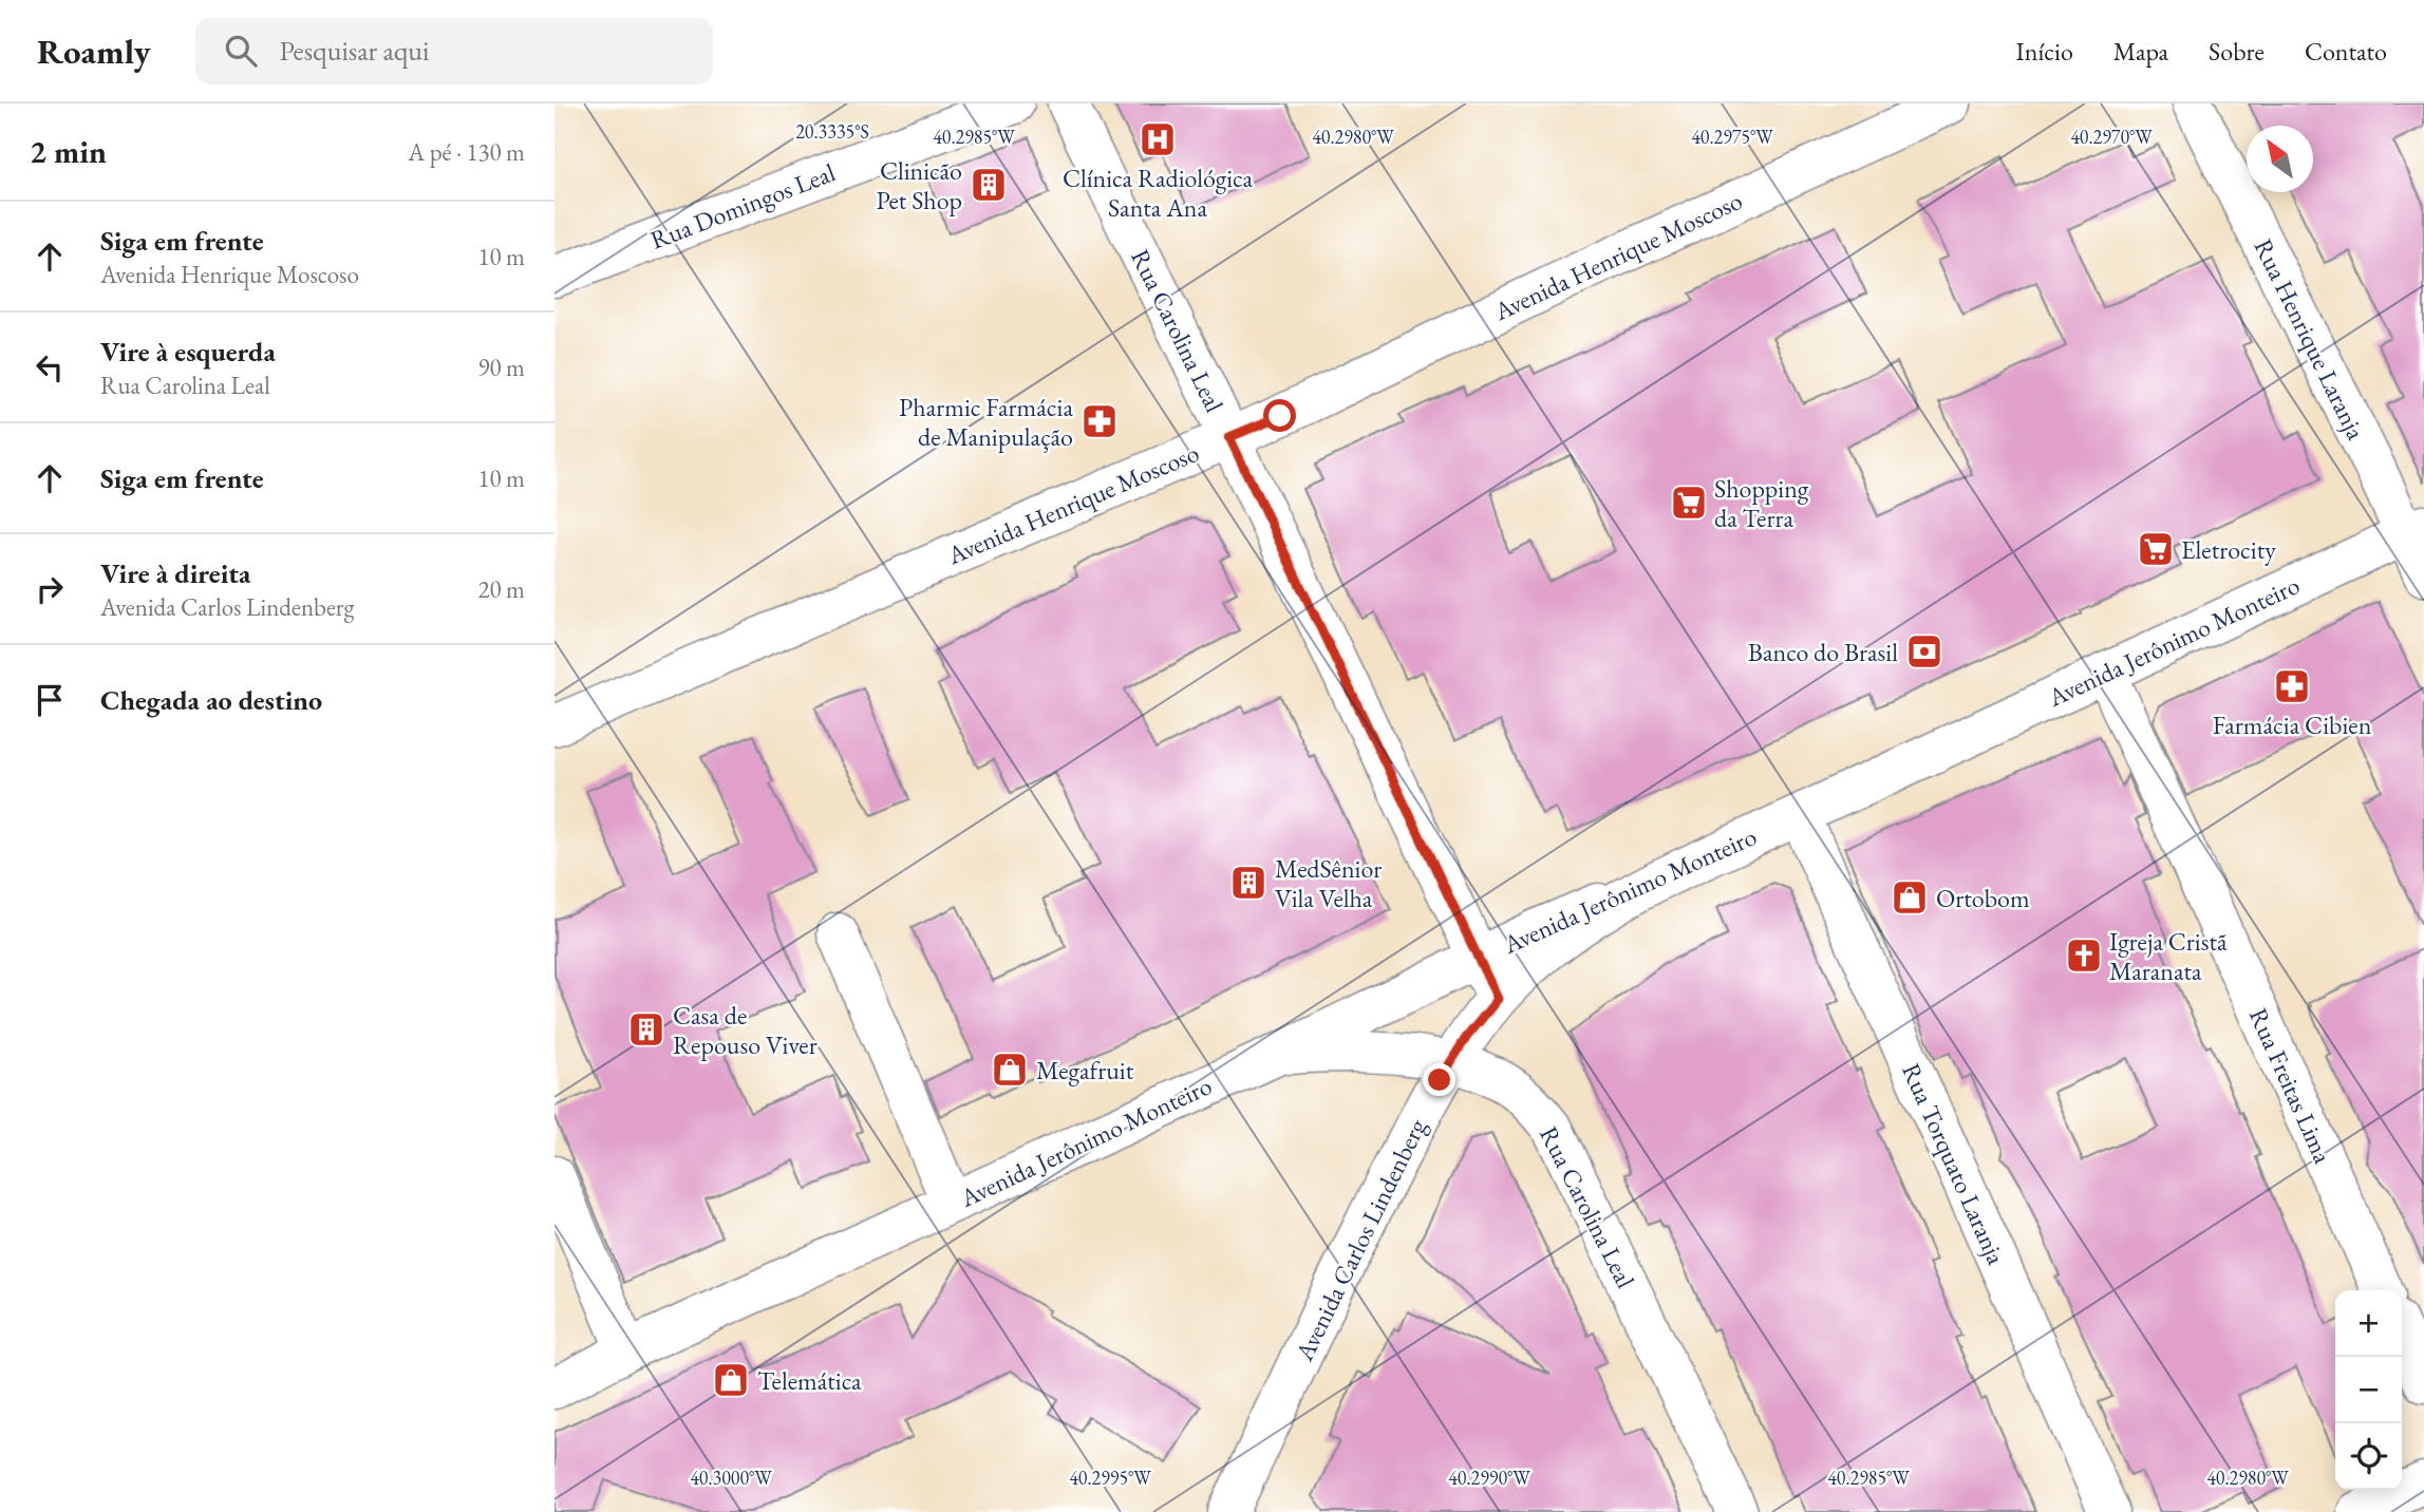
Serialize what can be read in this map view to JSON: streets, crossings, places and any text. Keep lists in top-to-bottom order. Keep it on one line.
{"streets":{"street":["Rua Domingos Leal","Avenida Henrique Moscoso","Rua Carolina Leal","Rua Henrique Laranja","Avenida Jerônimo Monteiro","Rua Freitas Lima","Rua Torquato Laranja","Avenida Carlos Lindenberg"]},"crossings":[["Avenida Henrique Moscoso","Rua Carolina Leal"],["Rua Carolina Leal","Avenida Jerônimo Monteiro"],["Rua Carolina Leal","Avenida Carlos Lindenberg"],["Rua Henrique Laranja","Avenida Jerônimo Monteiro"],["Avenida Jerônimo Monteiro","Rua Freitas Lima"],["Avenida Jerônimo Monteiro","Rua Torquato Laranja"],["Avenida Jerônimo Monteiro","Avenida Carlos Lindenberg"]],"places":{"hospital":["Clínica Radiológica Santa Ana"],"building":["Clinicão Pet Shop","MedSênior Vila Velha","Casa de Repouso Viver"],"pharmacy":["Pharmic Farmácia de Manipulação","Farmácia Cibien"],"supermarket":["Shopping da Terra","Eletrocity"],"bank":["Banco do Brasil"],"shop":["Ortobom","Megafruit","Telemática"],"church":["Igreja Cristã Maranata"]},"north":"top left","page":{"header":"Roamly","search":"Pesquisar aqui","nav":["Início","Mapa","Sobre","Contato"],"heading":["2 min","A pé · 130 m"],"list":[["Siga em frente","Avenida Henrique Moscoso","10 m"],["Vire à esquerda","Rua Carolina Leal","90 m"],["Siga em frente","10 m"],["Vire à direita","Avenida Carlos Lindenberg","20 m"],"Chegada ao destino"],"map_buttons":["+","−"]},"coordinates":["20.3335°S","40.2985°W","40.2980°W","40.2975°W","40.2970°W","40.3000°W","40.2995°W","40.2990°W"]}
